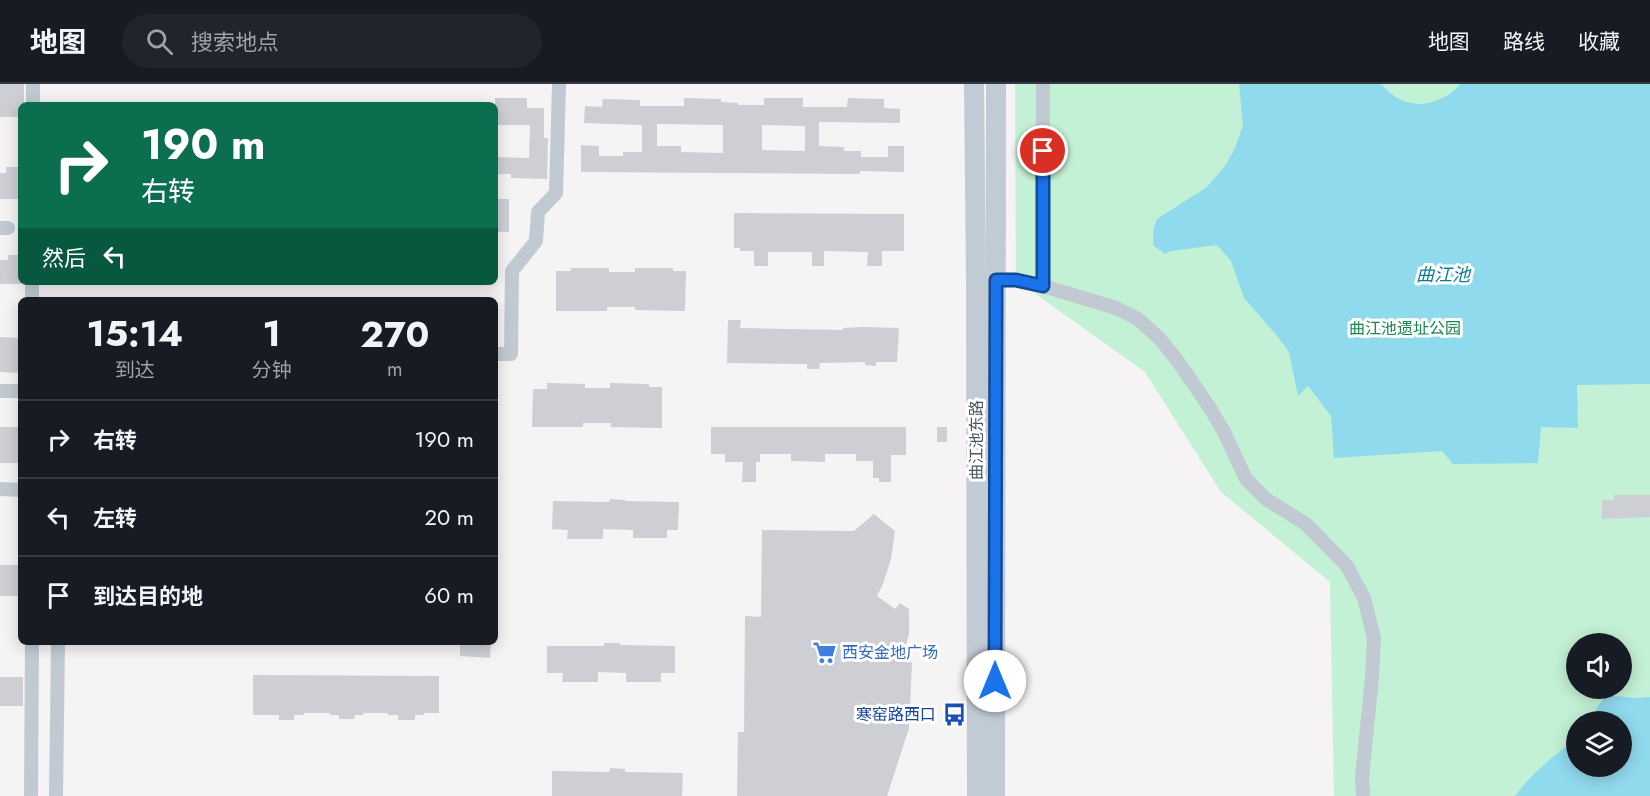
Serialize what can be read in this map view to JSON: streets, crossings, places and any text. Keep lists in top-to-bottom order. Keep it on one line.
{"streets":{"main road":["曲江池东路"]},"water":["曲江池"],"parks":["曲江池遗址公园"],"places":{"supermarket":["西安金地广场"],"bus stop":["寒窑路西口"]},"page":{"header":"地图","search":"搜索地点","nav":["地图","路线","收藏"],"turn":["190 m","右转"],"then":"然后","eta":["15:14","到达","1","分钟","270","m"],"list":[{"name":"右转","value":"190 m"},{"name":"左转","value":"20 m"},{"name":"到达目的地","value":"60 m"}]}}
